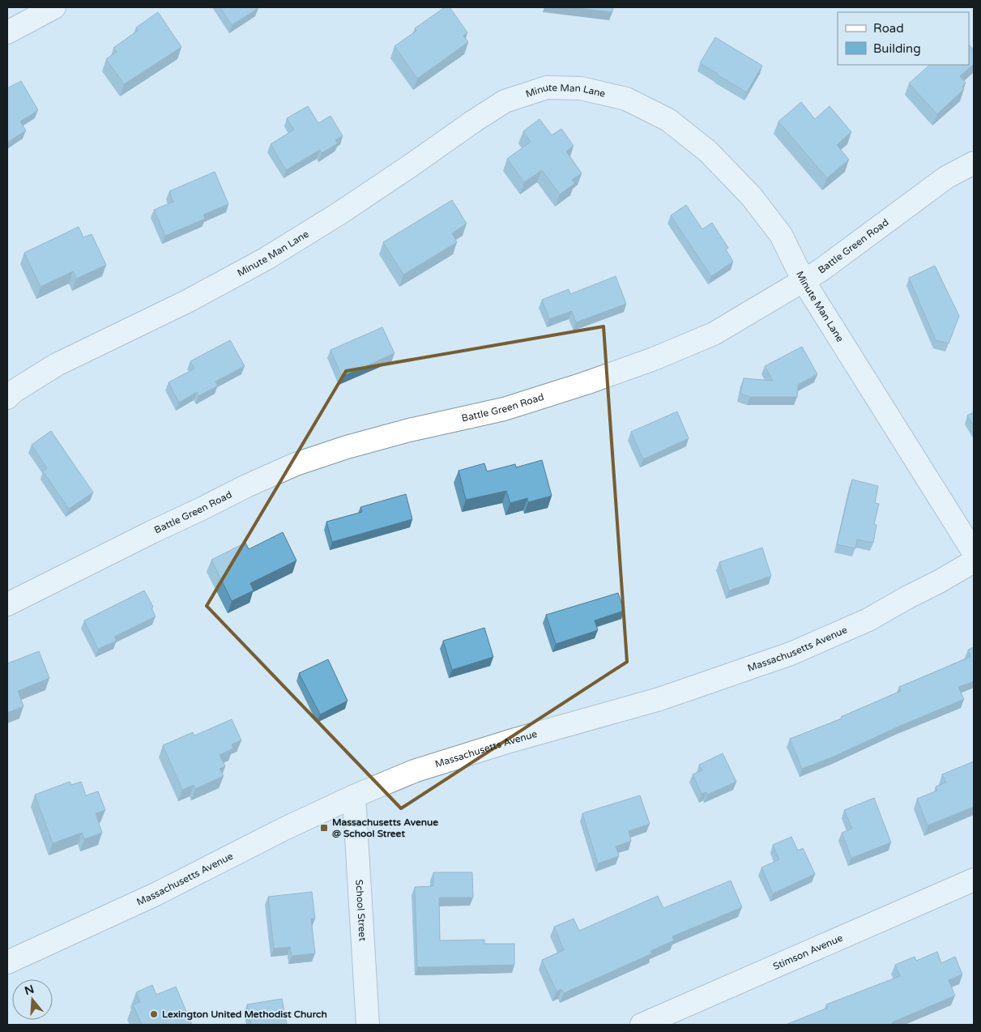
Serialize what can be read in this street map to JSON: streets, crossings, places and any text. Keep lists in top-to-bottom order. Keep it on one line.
{"streets":{"street":["Minute Man Lane","Battle Green Road","Massachusetts Avenue","School Street","Stimson Avenue"]},"crossings":[["Minute Man Lane","Battle Green Road"],["Massachusetts Avenue","School Street"]],"places":{"transit":["Massachusetts Avenue @ School Street"],"other":["Lexington United Methodist Church"]},"legend":["Road","Building"],"north":"top"}
